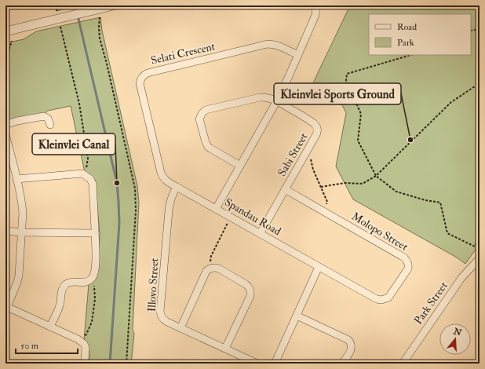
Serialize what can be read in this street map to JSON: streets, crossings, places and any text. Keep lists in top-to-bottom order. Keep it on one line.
{"streets":{"street":["Selati Crescent","Sabi Street","Spandau Road","Molopo Street","Illovo Street","Park Street"]},"crossings":[["Selati Crescent","Spandau Road"],["Selati Crescent","Illovo Street"],["Sabi Street","Spandau Road"],["Sabi Street","Molopo Street"],["Spandau Road","Molopo Street"]],"places":["Kleinvlei Sports Ground","Kleinvlei Canal"],"legend":["Road","Park"],"scale_bar":"50 m","north":"top"}
